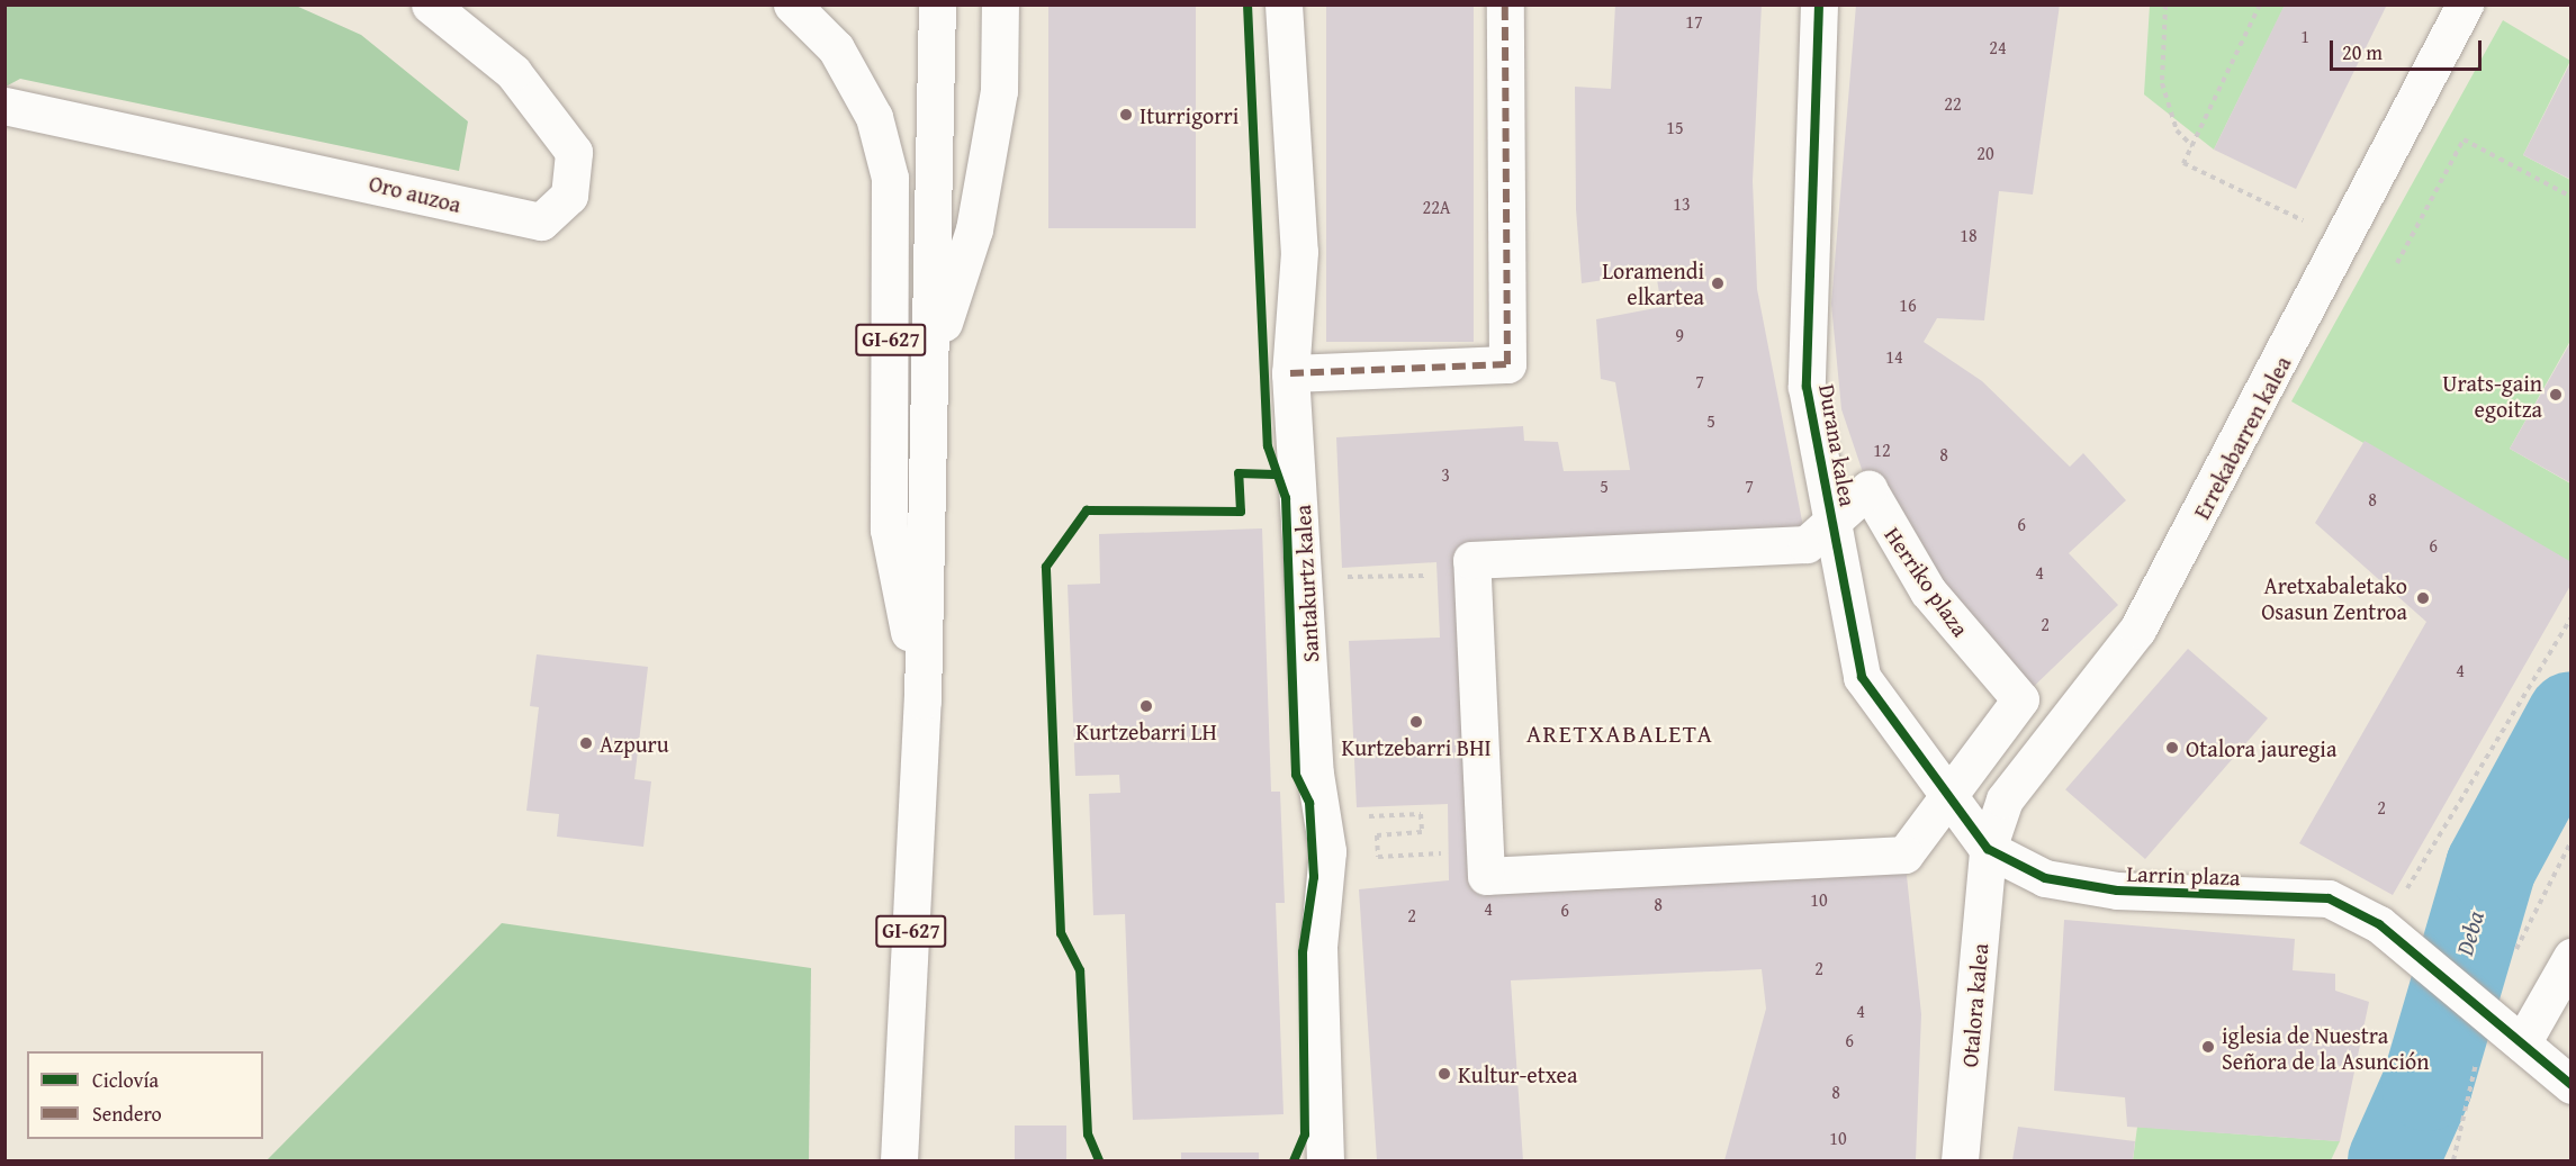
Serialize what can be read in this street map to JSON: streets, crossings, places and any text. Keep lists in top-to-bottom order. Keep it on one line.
{"streets":{"street":["Oro auzoa","GI-627","Errekabarren kalea","Durana kalea","Herriko plaza","Santakurtz kalea","Larrin plaza","Otalora kalea"]},"crossings":[["Errekabarren kalea","Durana kalea"],["Errekabarren kalea","Larrin plaza"],["Errekabarren kalea","Otalora kalea"],["Durana kalea","Herriko plaza"],["Durana kalea","Larrin plaza"],["Durana kalea","Otalora kalea"],["Larrin plaza","Otalora kalea"]],"districts":["ARETXABALETA"],"water":["Deba"],"places":["Iturrigorri","Loramendi elkartea","Urats-gain egoitza","Aretxabaletako Osasun Zentroa","Kurtzebarri LH","Kurtzebarri BHI","Azpuru","Otalora jauregia","iglesia de Nuestra Señora de la Asunción","Kultur-etxea"],"house_numbers":["17","1","24","22","15","20","13","22A","18","16","9","14","7","5","12","8","3","5","7","8","6","6","4","2","4","2","10","8","4","6","2","2","4","6","8","10"],"legend":["Ciclovía","Sendero"],"scale_bar":"20 m"}
